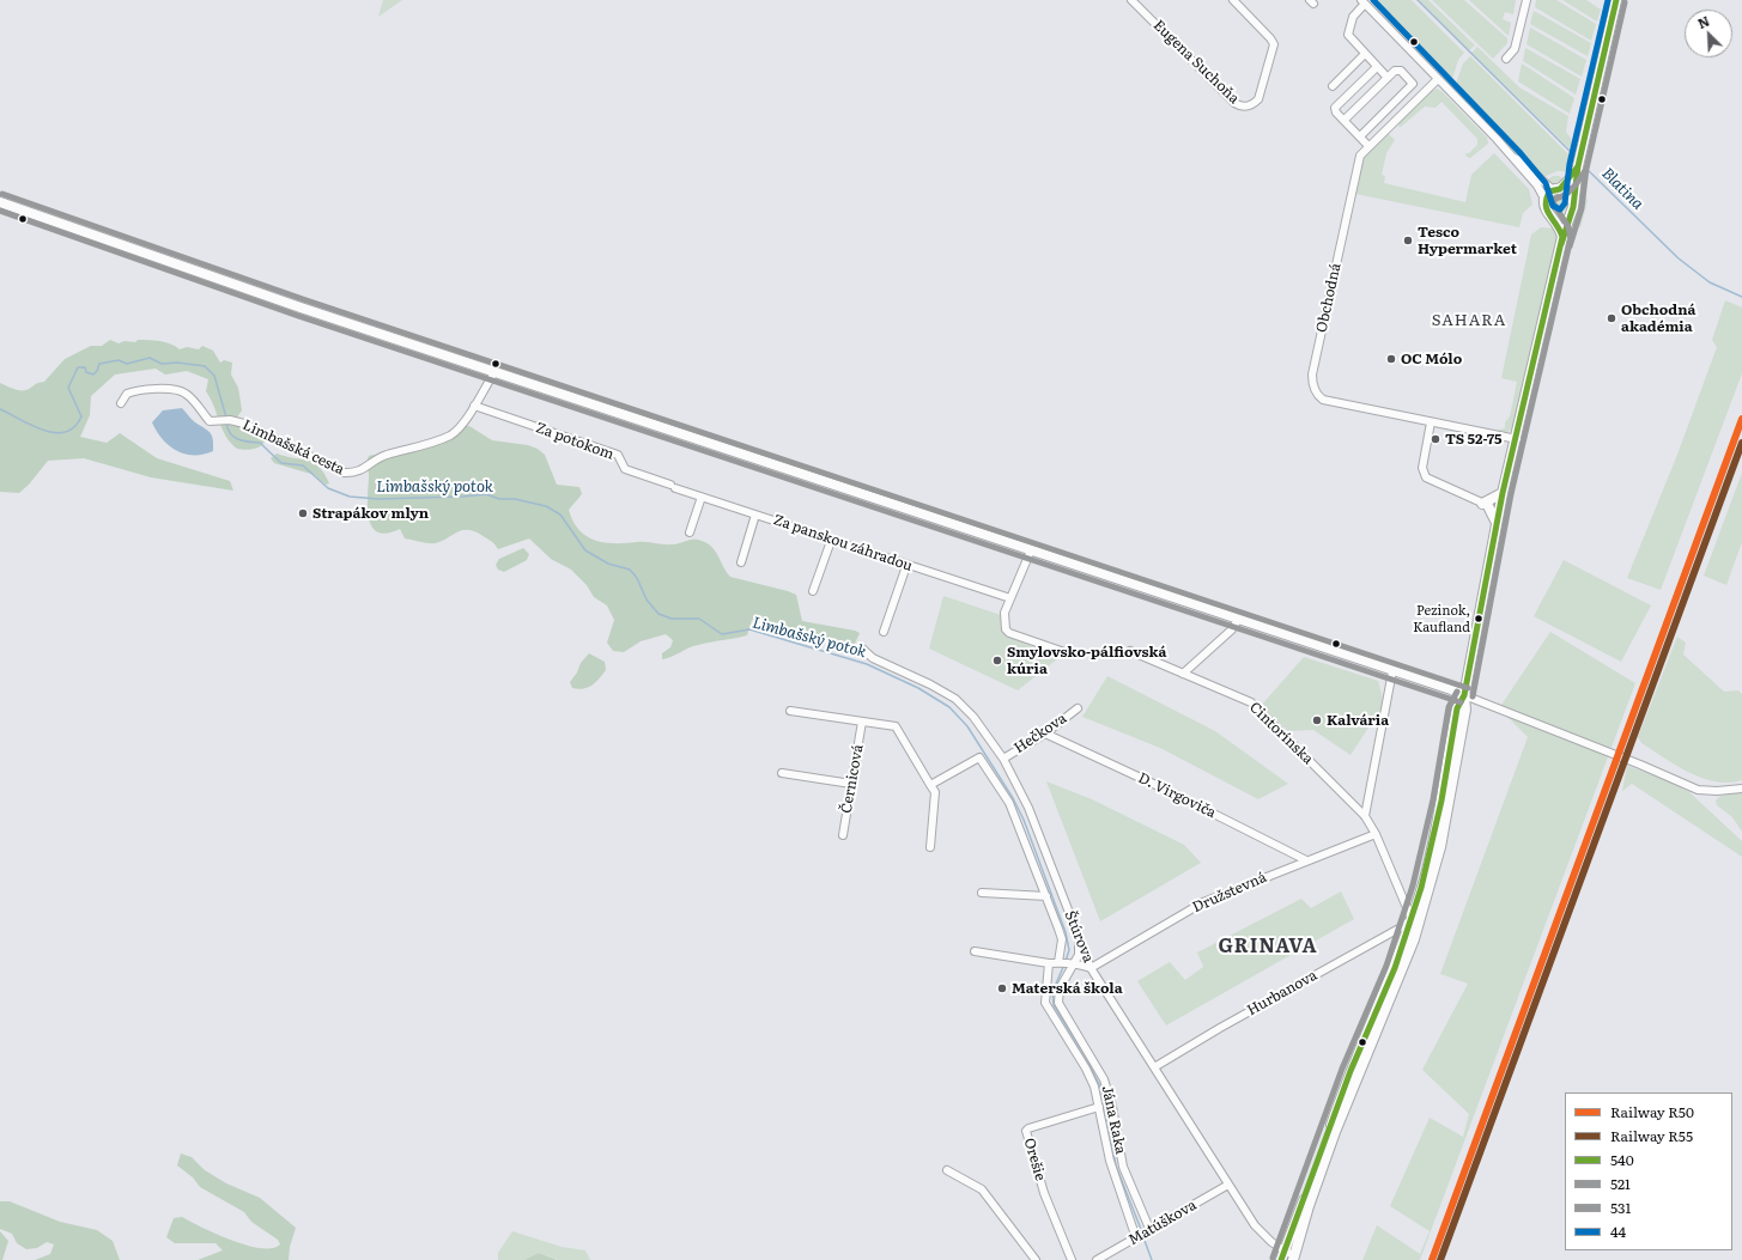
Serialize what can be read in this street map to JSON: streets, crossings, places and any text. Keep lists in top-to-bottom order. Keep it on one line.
{"streets":{"street":["Eugena Suchoňa","Obchodná","Za potokom","Limbašská cesta","Za panskou záhradou","Hečkova","Cintorínska","Černicová","D. Virgoviča","Družstevná","Štúrova","Hurbanova","Jána Raka","Orešie","Matúškova"]},"crossings":[["Za potokom","Limbašská cesta"],["Za potokom","Za panskou záhradou"],["Hečkova","D. Virgoviča"],["Hečkova","Štúrova"],["Cintorínska","Družstevná"],["Cintorínska","Hurbanova"],["D. Virgoviča","Družstevná"],["Družstevná","Štúrova"],["Štúrova","Hurbanova"],["Štúrova","Jána Raka"],["Štúrova","Matúškova"],["Jána Raka","Matúškova"]],"districts":["SAHARA","GRINAVA"],"water":["Blatina","Limbašský potok"],"places":["Tesco Hypermarket","Obchodná akadémia","OC Mólo","TS 52-75","Strapákov mlyn","Pezinok, Kaufland","Smylovsko-pálfiovská kúria","Kalvária","Materská škola"],"lines":["transit line 540","transit line 44","transit line 521","transit line 531","rail line R50","rail line R55"],"legend":["Railway R50","Railway R55","540","521","531","44"],"north":"top left"}
